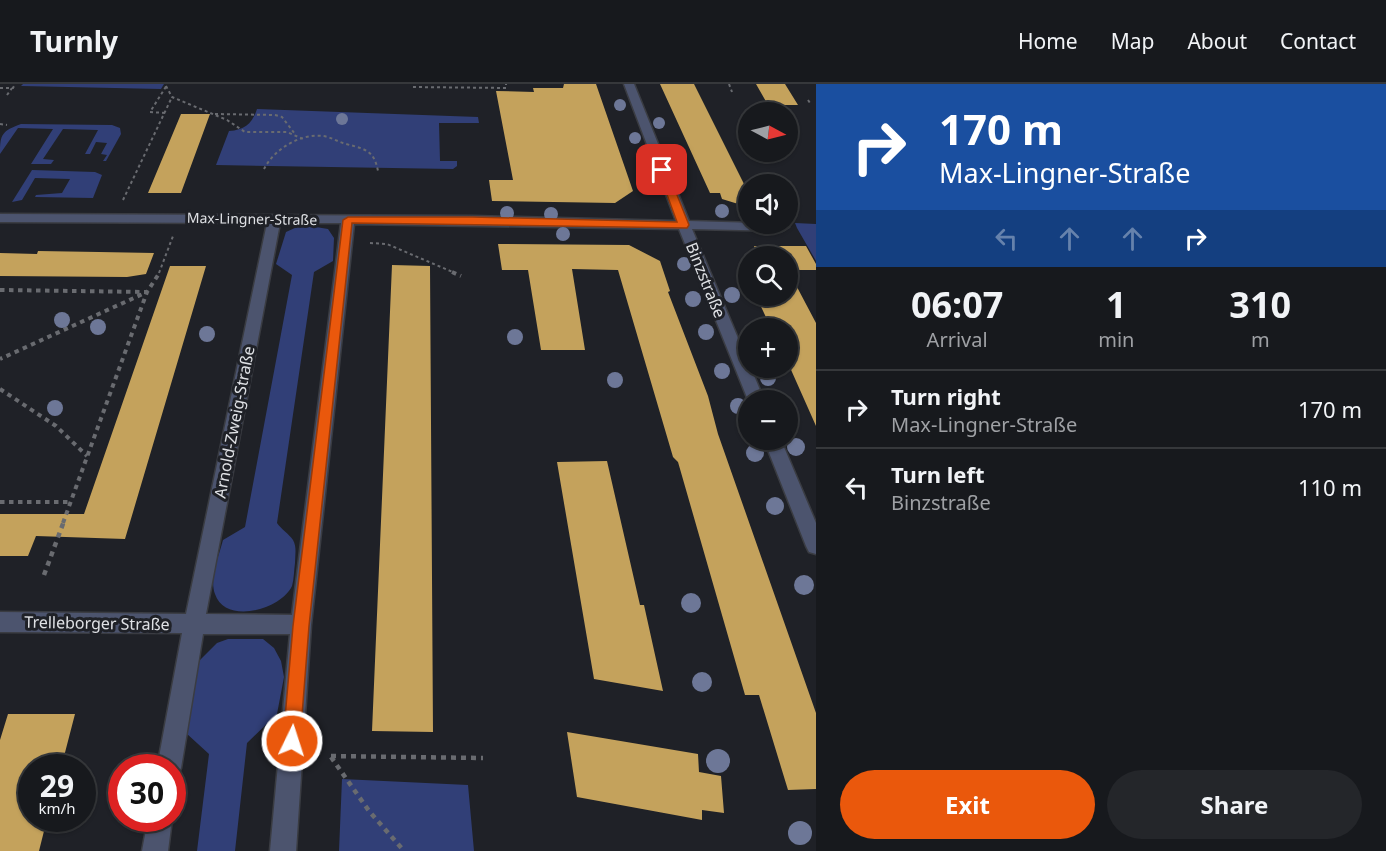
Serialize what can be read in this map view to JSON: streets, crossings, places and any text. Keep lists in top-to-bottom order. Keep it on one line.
{"streets":{"street":["Max-Lingner-Straße","Binzstraße","Arnold-Zweig-Straße","Trelleborger Straße"]},"crossings":[["Max-Lingner-Straße","Binzstraße"],["Max-Lingner-Straße","Arnold-Zweig-Straße"],["Arnold-Zweig-Straße","Trelleborger Straße"]],"north":"right","page":{"header":"Turnly","nav":["Home","Map","About","Contact"],"turn":["170 m","Max-Lingner-Straße"],"map_buttons":["+","−"],"eta":["06:07","Arrival","1","min","310","m"],"list":[{"name":"Turn right","note":"Max-Lingner-Straße","value":"170 m"},{"name":"Turn left","note":"Binzstraße","value":"110 m"}],"speed":"29 km/h","limit":"30","buttons":["Exit","Share"]}}
